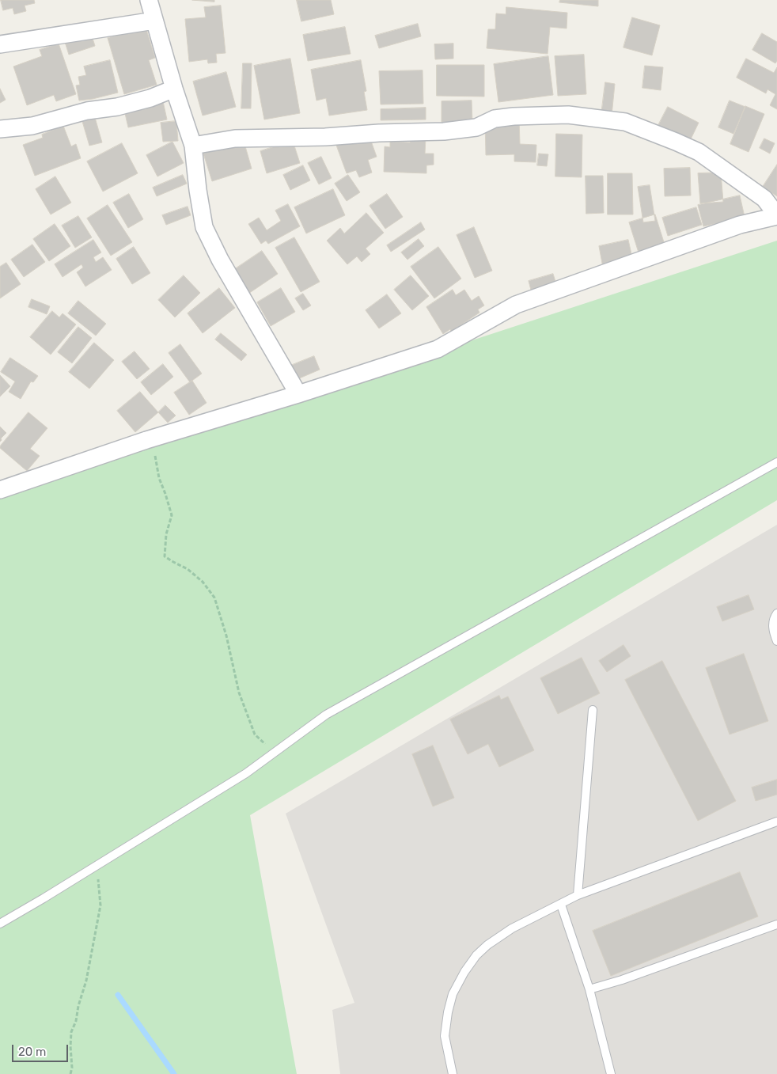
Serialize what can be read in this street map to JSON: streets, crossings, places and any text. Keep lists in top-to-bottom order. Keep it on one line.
{"scale_bar":"20 m"}
